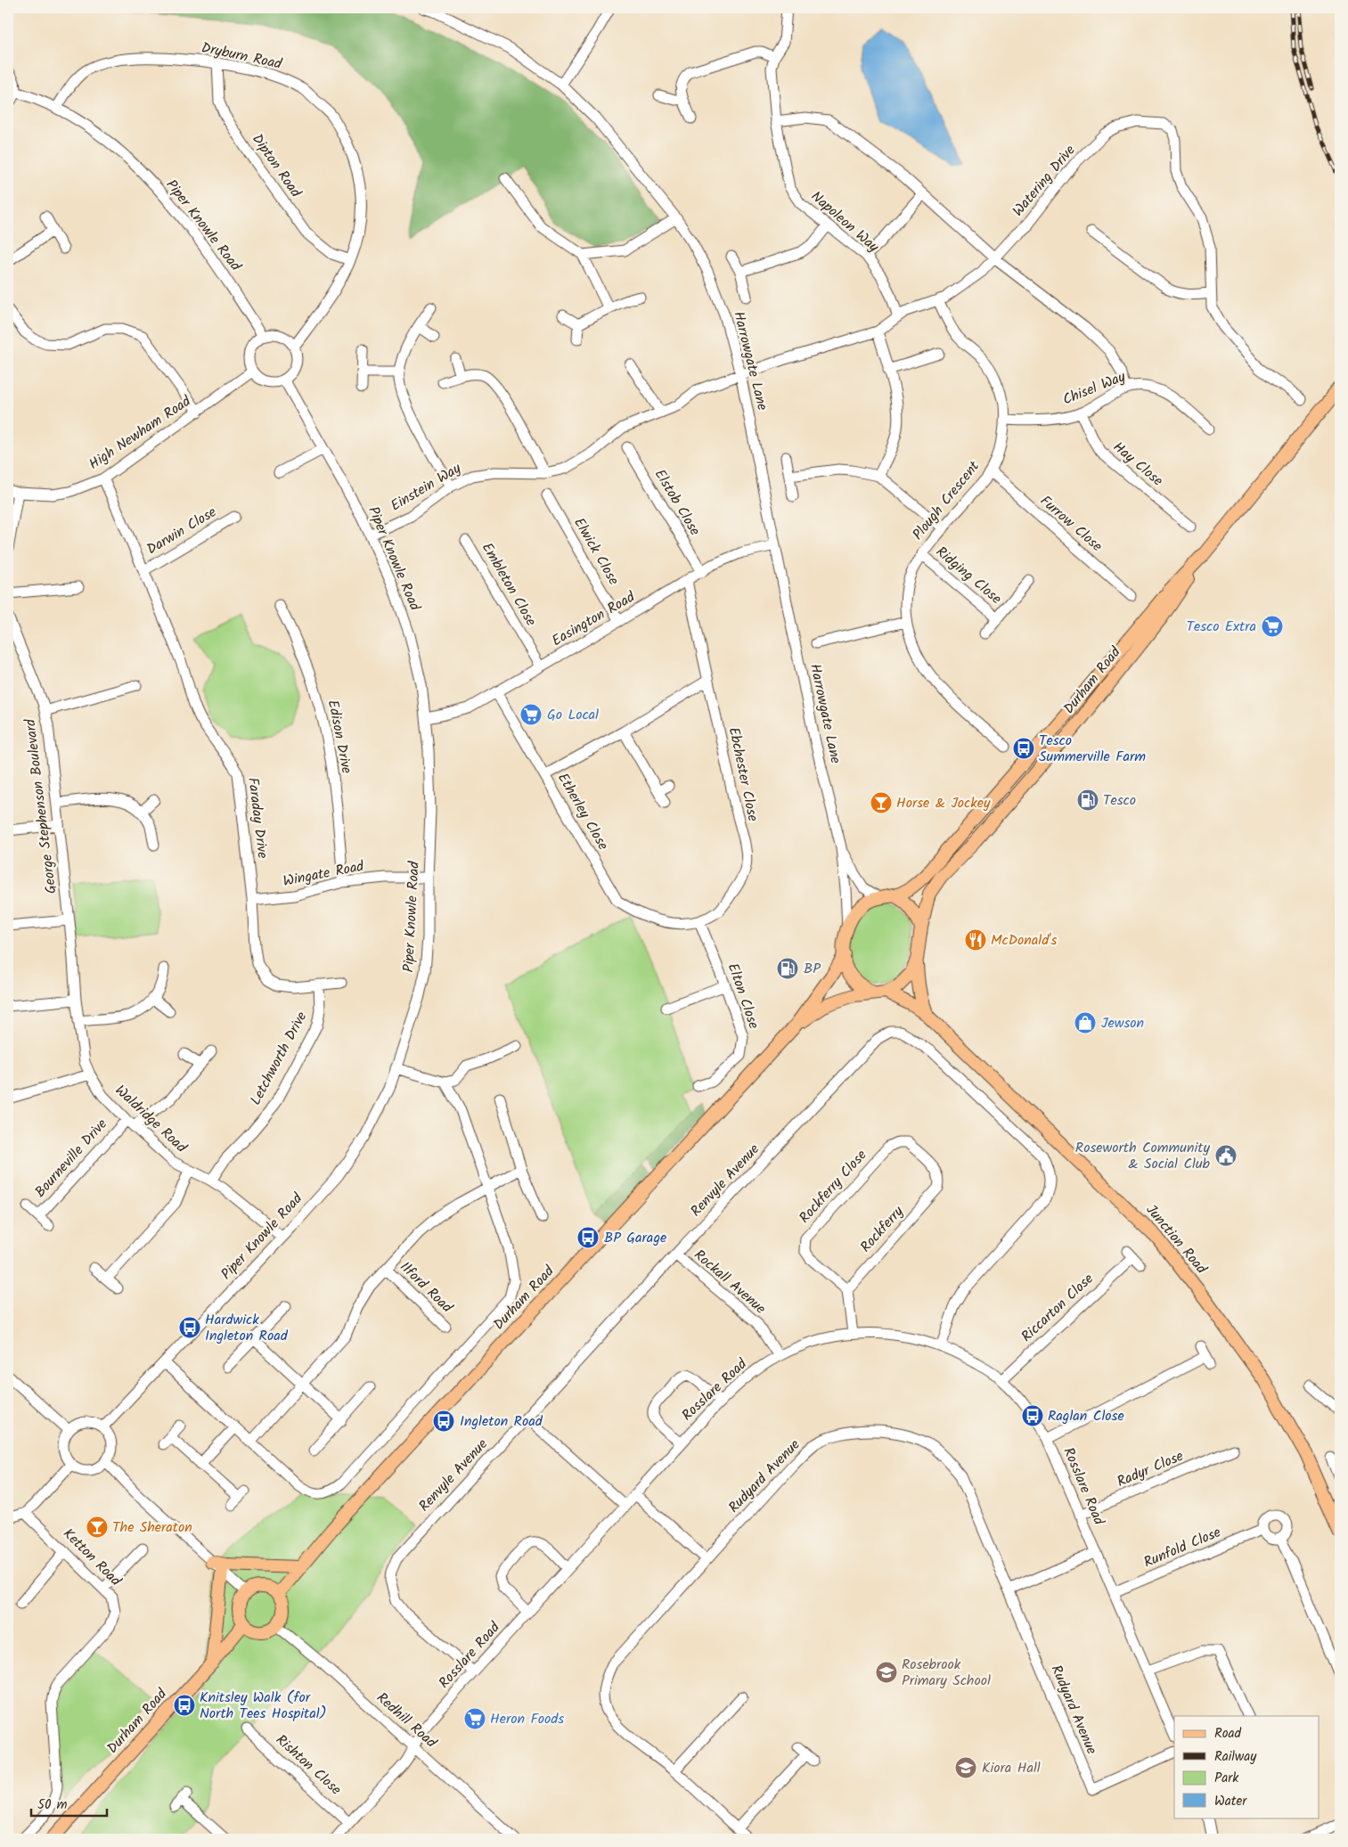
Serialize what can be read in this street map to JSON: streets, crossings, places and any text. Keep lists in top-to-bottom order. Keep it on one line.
{"streets":{"main road":["Durham Road","Junction Road"],"street":["Dryburn Road","Dipton Road","Watering Drive","Napoleon Way","Piper Knowle Road","Harrowgate Lane","Chisel Way","High Newham Road","Hay Close","Einstein Way","Plough Crescent","Elstob Close","Furrow Close","Darwin Close","Elwick Close","Ridging Close","Embleton Close","Easington Road","Edison Drive","Ebchester Close","George Stephenson Boulevard","Etherley Close","Faraday Drive","Wingate Road","Elton Close","Letchworth Drive","Waldridge Road","Bourneville Drive","Renvyle Avenue","Rockferry Close","Rockferry","Rockall Avenue","Ilford Road","Riccarton Close","Rosslare Road","Radyr Close","Rudyard Avenue","Runfold Close","Ketton Road","Redhill Road","Rishton Close"]},"crossings":[["Dryburn Road","Dipton Road"],["Dryburn Road","Piper Knowle Road"],["Dryburn Road","High Newham Road"],["Watering Drive","Napoleon Way"],["Watering Drive","Einstein Way"],["Watering Drive","Plough Crescent"],["Piper Knowle Road","High Newham Road"],["Piper Knowle Road","Einstein Way"],["Piper Knowle Road","Easington Road"],["Piper Knowle Road","Wingate Road"],["Piper Knowle Road","Waldridge Road"],["Harrowgate Lane","Einstein Way"],["Harrowgate Lane","Easington Road"],["Harrowgate Lane","Durham Road"],["Harrowgate Lane","Junction Road"],["Chisel Way","Hay Close"],["Chisel Way","Plough Crescent"],["High Newham Road","Faraday Drive"],["Plough Crescent","Furrow Close"],["Plough Crescent","Ridging Close"],["Elstob Close","Easington Road"],["Darwin Close","Faraday Drive"],["Elwick Close","Easington Road"],["Embleton Close","Easington Road"],["Easington Road","Ebchester Close"],["Easington Road","Etherley Close"],["Durham Road","Junction Road"],["Durham Road","Redhill Road"],["Edison Drive","Wingate Road"],["Ebchester Close","Etherley Close"],["Ebchester Close","Elton Close"],["George Stephenson Boulevard","Waldridge Road"],["Faraday Drive","Wingate Road"],["Faraday Drive","Letchworth Drive"],["Letchworth Drive","Waldridge Road"],["Waldridge Road","Bourneville Drive"],["Renvyle Avenue","Rockall Avenue"],["Renvyle Avenue","Rosslare Road"],["Rockferry Close","Rockferry"],["Rockall Avenue","Rosslare Road"],["Riccarton Close","Rosslare Road"],["Rosslare Road","Radyr Close"],["Rosslare Road","Runfold Close"],["Rosslare Road","Redhill Road"],["Rosslare Road","Rishton Close"]],"places":{"supermarket":["Tesco Extra","Go Local","Heron Foods"],"bus stop":["Tesco Summerville Farm","BP Garage","Hardwick Ingleton Road","Raglan Close","Ingleton Road","Knitsley Walk (for North Tees Hospital)"],"fuel station":["Tesco","BP"],"bar":["Horse & Jockey","The Sheraton"],"restaurant":["McDonald's"],"shop":["Jewson"],"public building":["Roseworth Community & Social Club"],"school or university":["Rosebrook Primary School","Kiora Hall"]},"legend":["Road","Railway","Park","Water"],"scale_bar":"50 m"}
